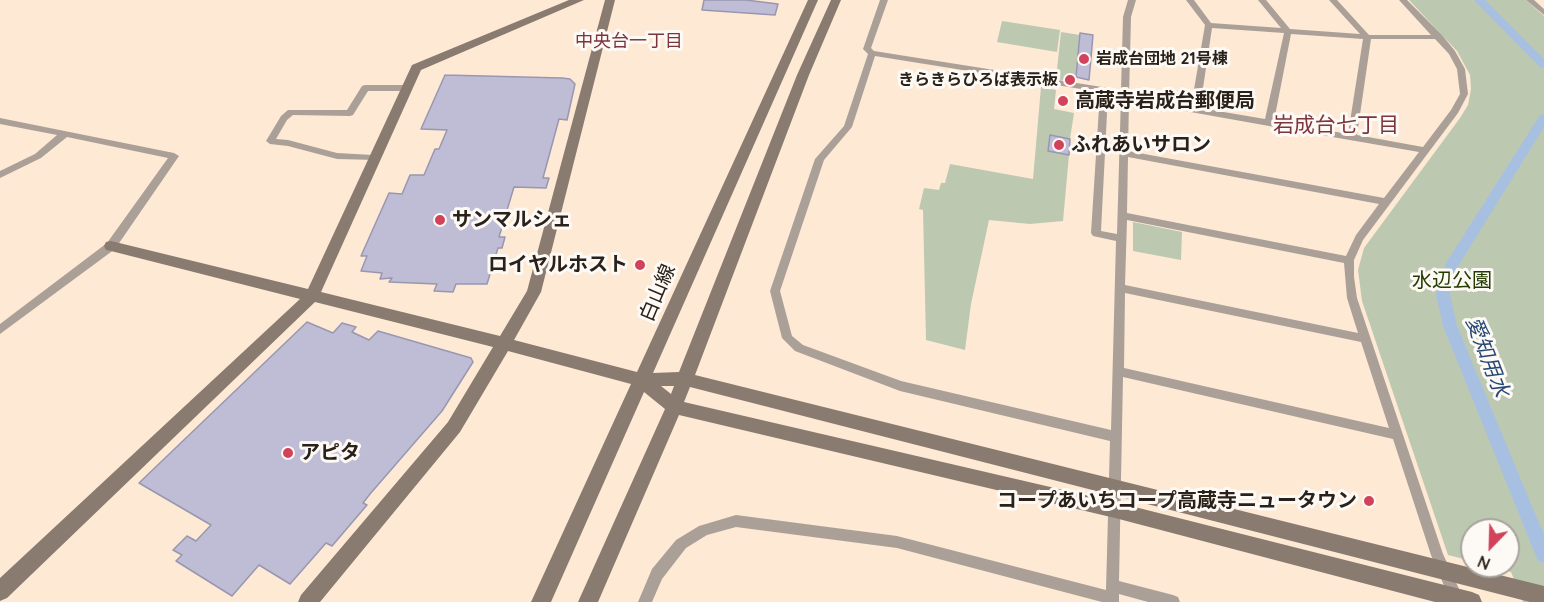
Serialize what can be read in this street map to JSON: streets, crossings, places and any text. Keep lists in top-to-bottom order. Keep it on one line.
{"streets":{"street":["白山線"]},"districts":["中央台一丁目","岩成台七丁目"],"water":["愛知用水"],"parks":["水辺公園"],"places":["岩成台団地 21号棟","きらきらひろば表示板","高蔵寺岩成台郵便局","ふれあいサロン","サンマルシェ","ロイヤルホスト","アピタ","コープあいちコープ高蔵寺ニュータウン"],"north":"bottom left"}
